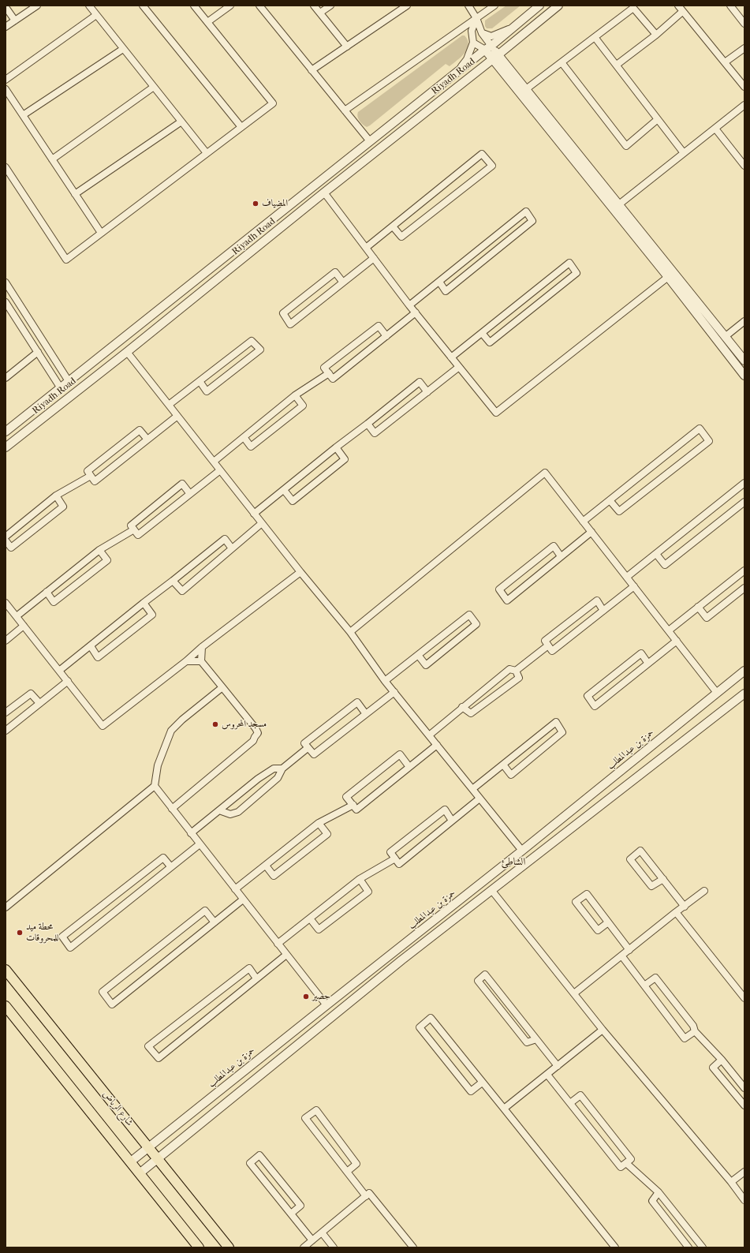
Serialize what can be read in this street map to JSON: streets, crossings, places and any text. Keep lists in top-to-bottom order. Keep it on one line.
{"streets":{"main road":["شارع الرياض"],"street":["Riyadh Road","حمزة بن عبدالمطلب"]},"crossings":[["حمزة بن عبدالمطلب","شارع الرياض"]],"districts":["الشاطئ"],"places":["المضياف","مسجد المحروس","محطة ميد للمحروقات","حصير"]}
